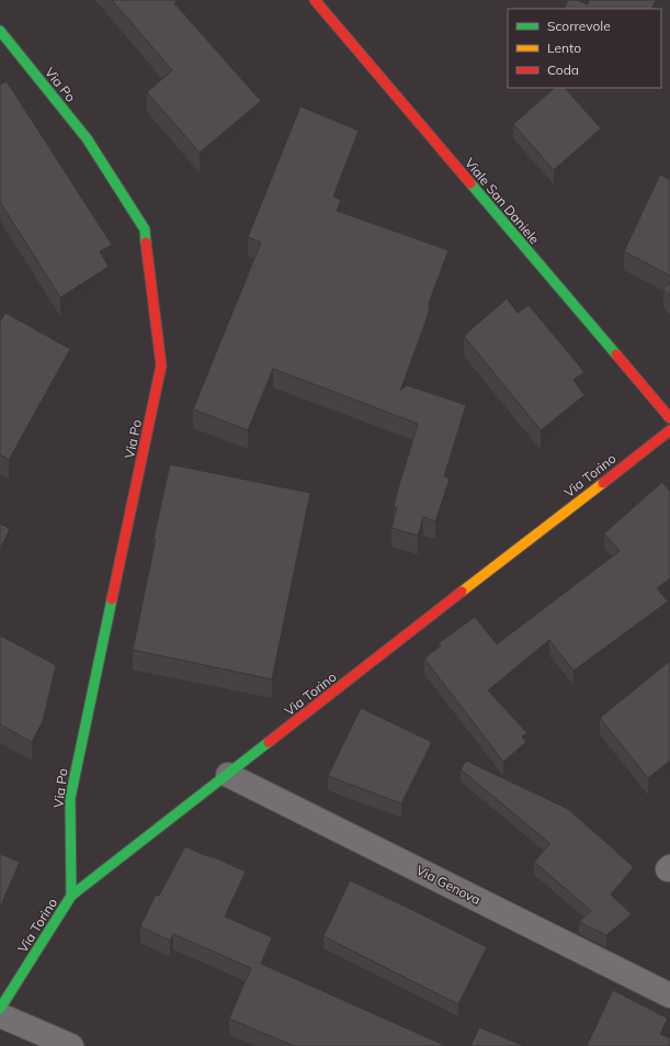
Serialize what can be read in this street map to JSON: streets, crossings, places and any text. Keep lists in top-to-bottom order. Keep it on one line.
{"streets":{"street":["Via Po","Viale San Daniele","Via Torino","Via Genova"]},"crossings":[["Via Po","Via Torino"],["Via Torino","Via Genova"]],"legend":["Scorrevole","Lento","Coda"]}
